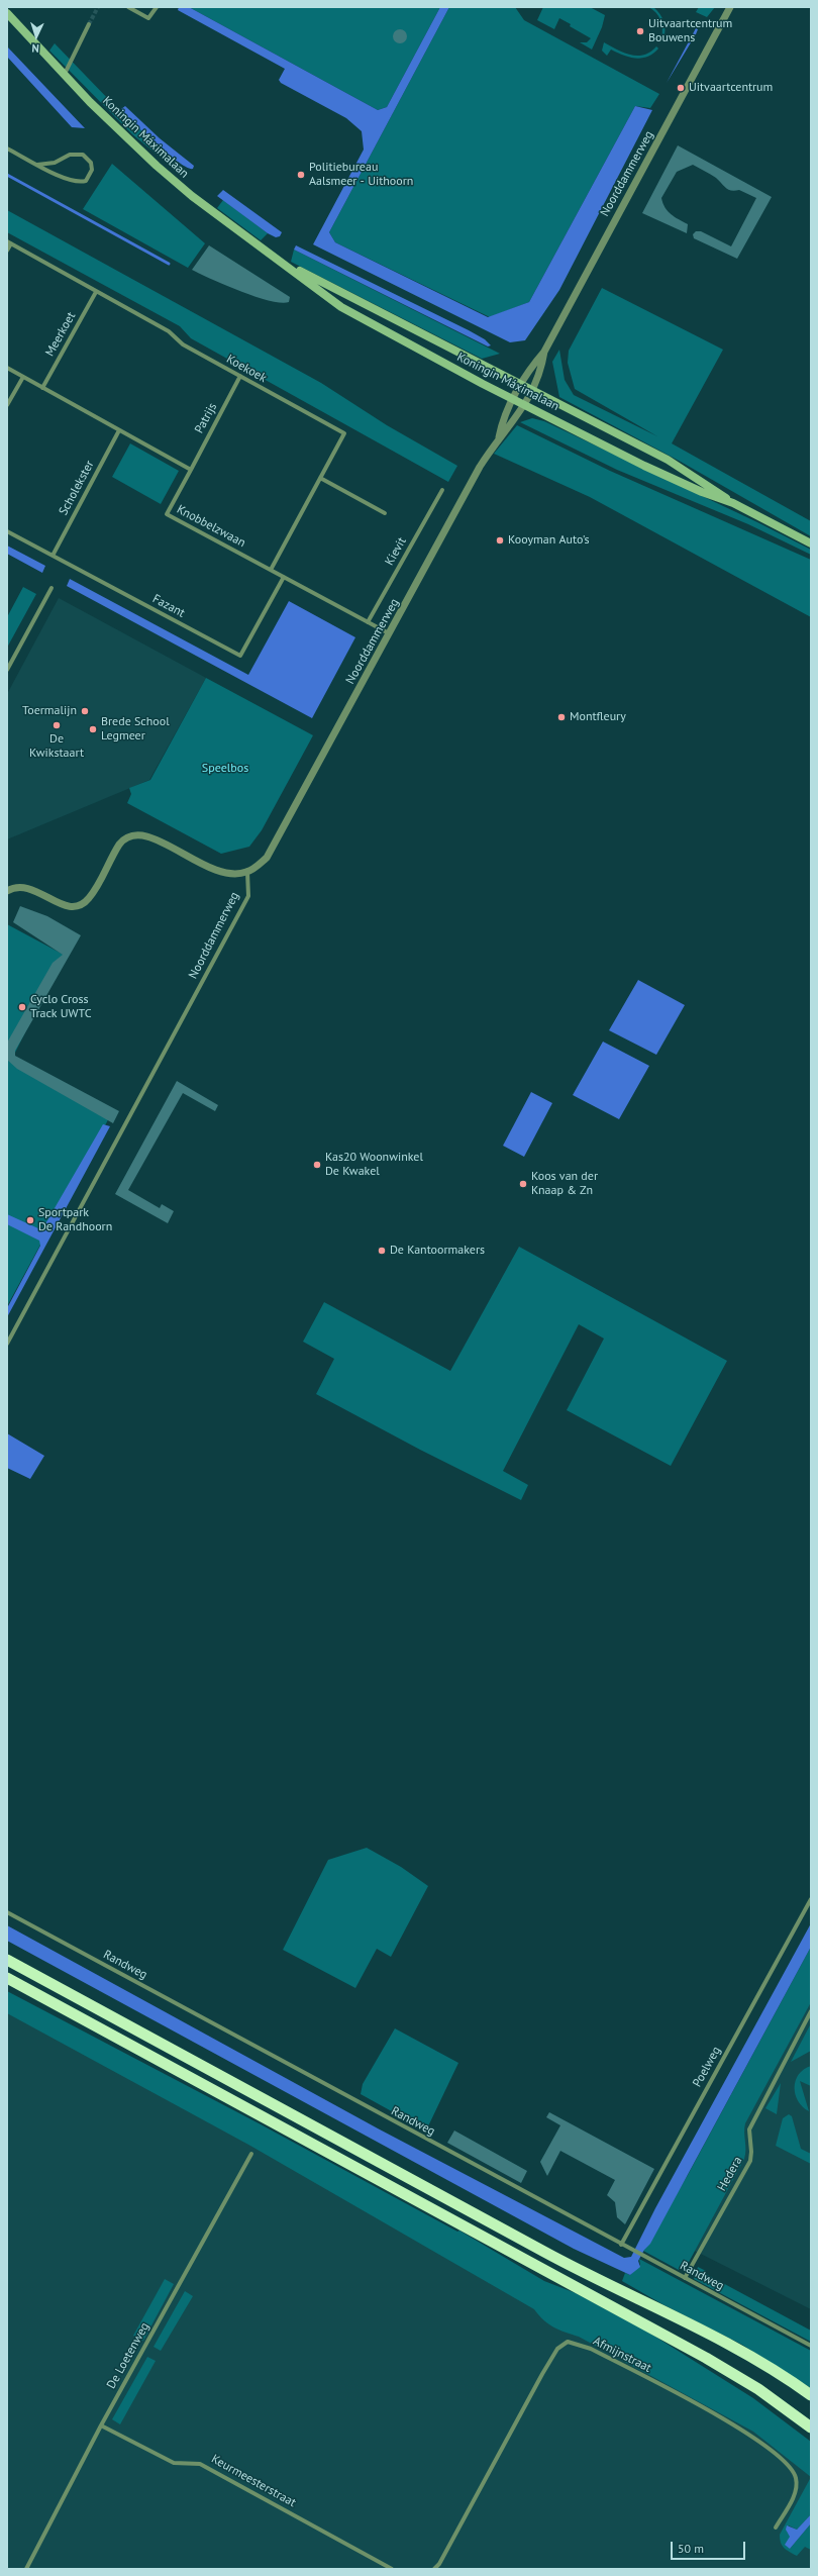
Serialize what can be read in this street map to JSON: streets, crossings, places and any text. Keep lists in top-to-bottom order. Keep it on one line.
{"streets":{"main road":["Koningin Máximalaan"],"street":["Noorddammerweg","Meerkoet","Koekoek","Patrijs","Scholekster","Knobbelzwaan","Kievit","Fazant","Randweg","Poelweg","Hedera","Afmijnstraat","De Loetenweg","Keurmeesterstraat"]},"crossings":[["Koningin Máximalaan","Noorddammerweg"],["Noorddammerweg","Knobbelzwaan"],["Meerkoet","Koekoek"],["Koekoek","Patrijs"],["Koekoek","Knobbelzwaan"],["Patrijs","Knobbelzwaan"],["Scholekster","Fazant"],["Knobbelzwaan","Kievit"],["Knobbelzwaan","Fazant"],["Randweg","Poelweg"],["Randweg","Hedera"],["De Loetenweg","Keurmeesterstraat"]],"parks":["Speelbos"],"places":["Uitvaartcentrum Bouwens","Uitvaartcentrum","Politiebureau Aalsmeer - Uithoorn","Kooyman Auto's","Toermalijn","Montfleury","De Kwikstaart","Brede School Legmeer","Cyclo Cross Track UWTC","Kas20 Woonwinkel De Kwakel","Koos van der Knaap & Zn","Sportpark De Randhoorn","De Kantoormakers"],"scale_bar":"50 m","north":"bottom"}
